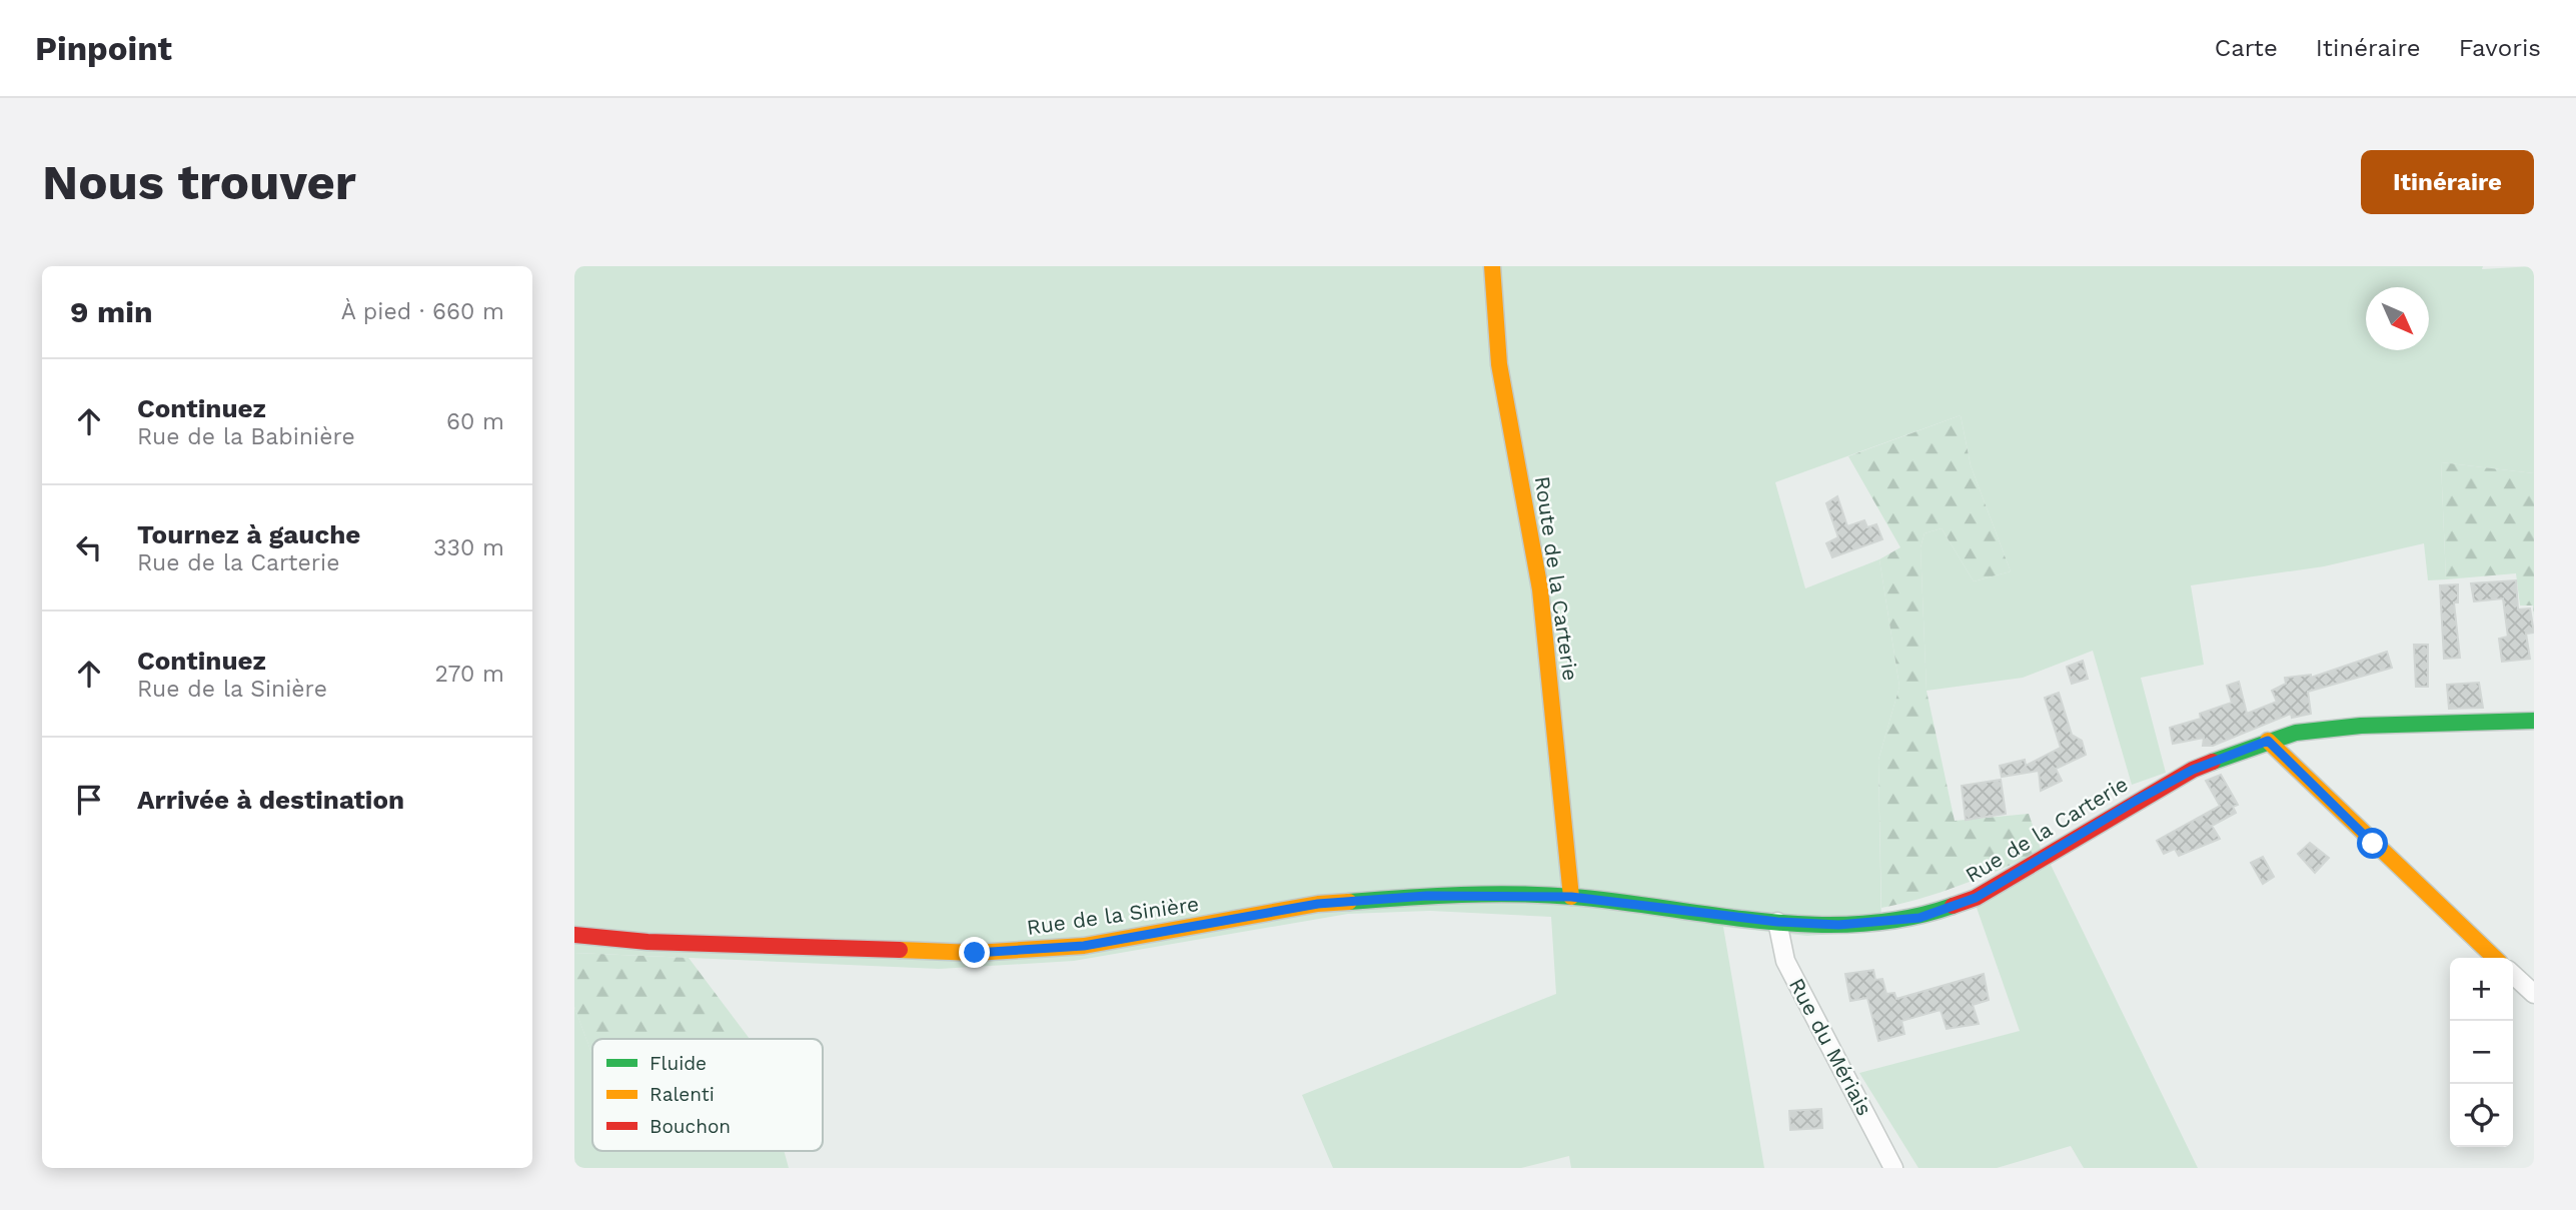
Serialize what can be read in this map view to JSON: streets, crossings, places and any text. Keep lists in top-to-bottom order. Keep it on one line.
{"streets":{"street":["Route de la Carterie","Rue de la Carterie","Rue de la Sinière","Rue du Mériais"]},"crossings":[["Route de la Carterie","Rue de la Carterie"],["Route de la Carterie","Rue de la Sinière"],["Rue de la Carterie","Rue de la Sinière"],["Rue de la Carterie","Rue du Mériais"]],"legend":["Fluide","Ralenti","Bouchon"],"north":"bottom right","page":{"header":"Pinpoint","nav":["Carte","Itinéraire","Favoris"],"buttons":"Itinéraire","title":"Nous trouver","heading":["9 min","À pied · 660 m"],"list":[["Continuez","Rue de la Babinière","60 m"],["Tournez à gauche","Rue de la Carterie","330 m"],["Continuez","Rue de la Sinière","270 m"],"Arrivée à destination"],"map_buttons":["+","−"]}}
